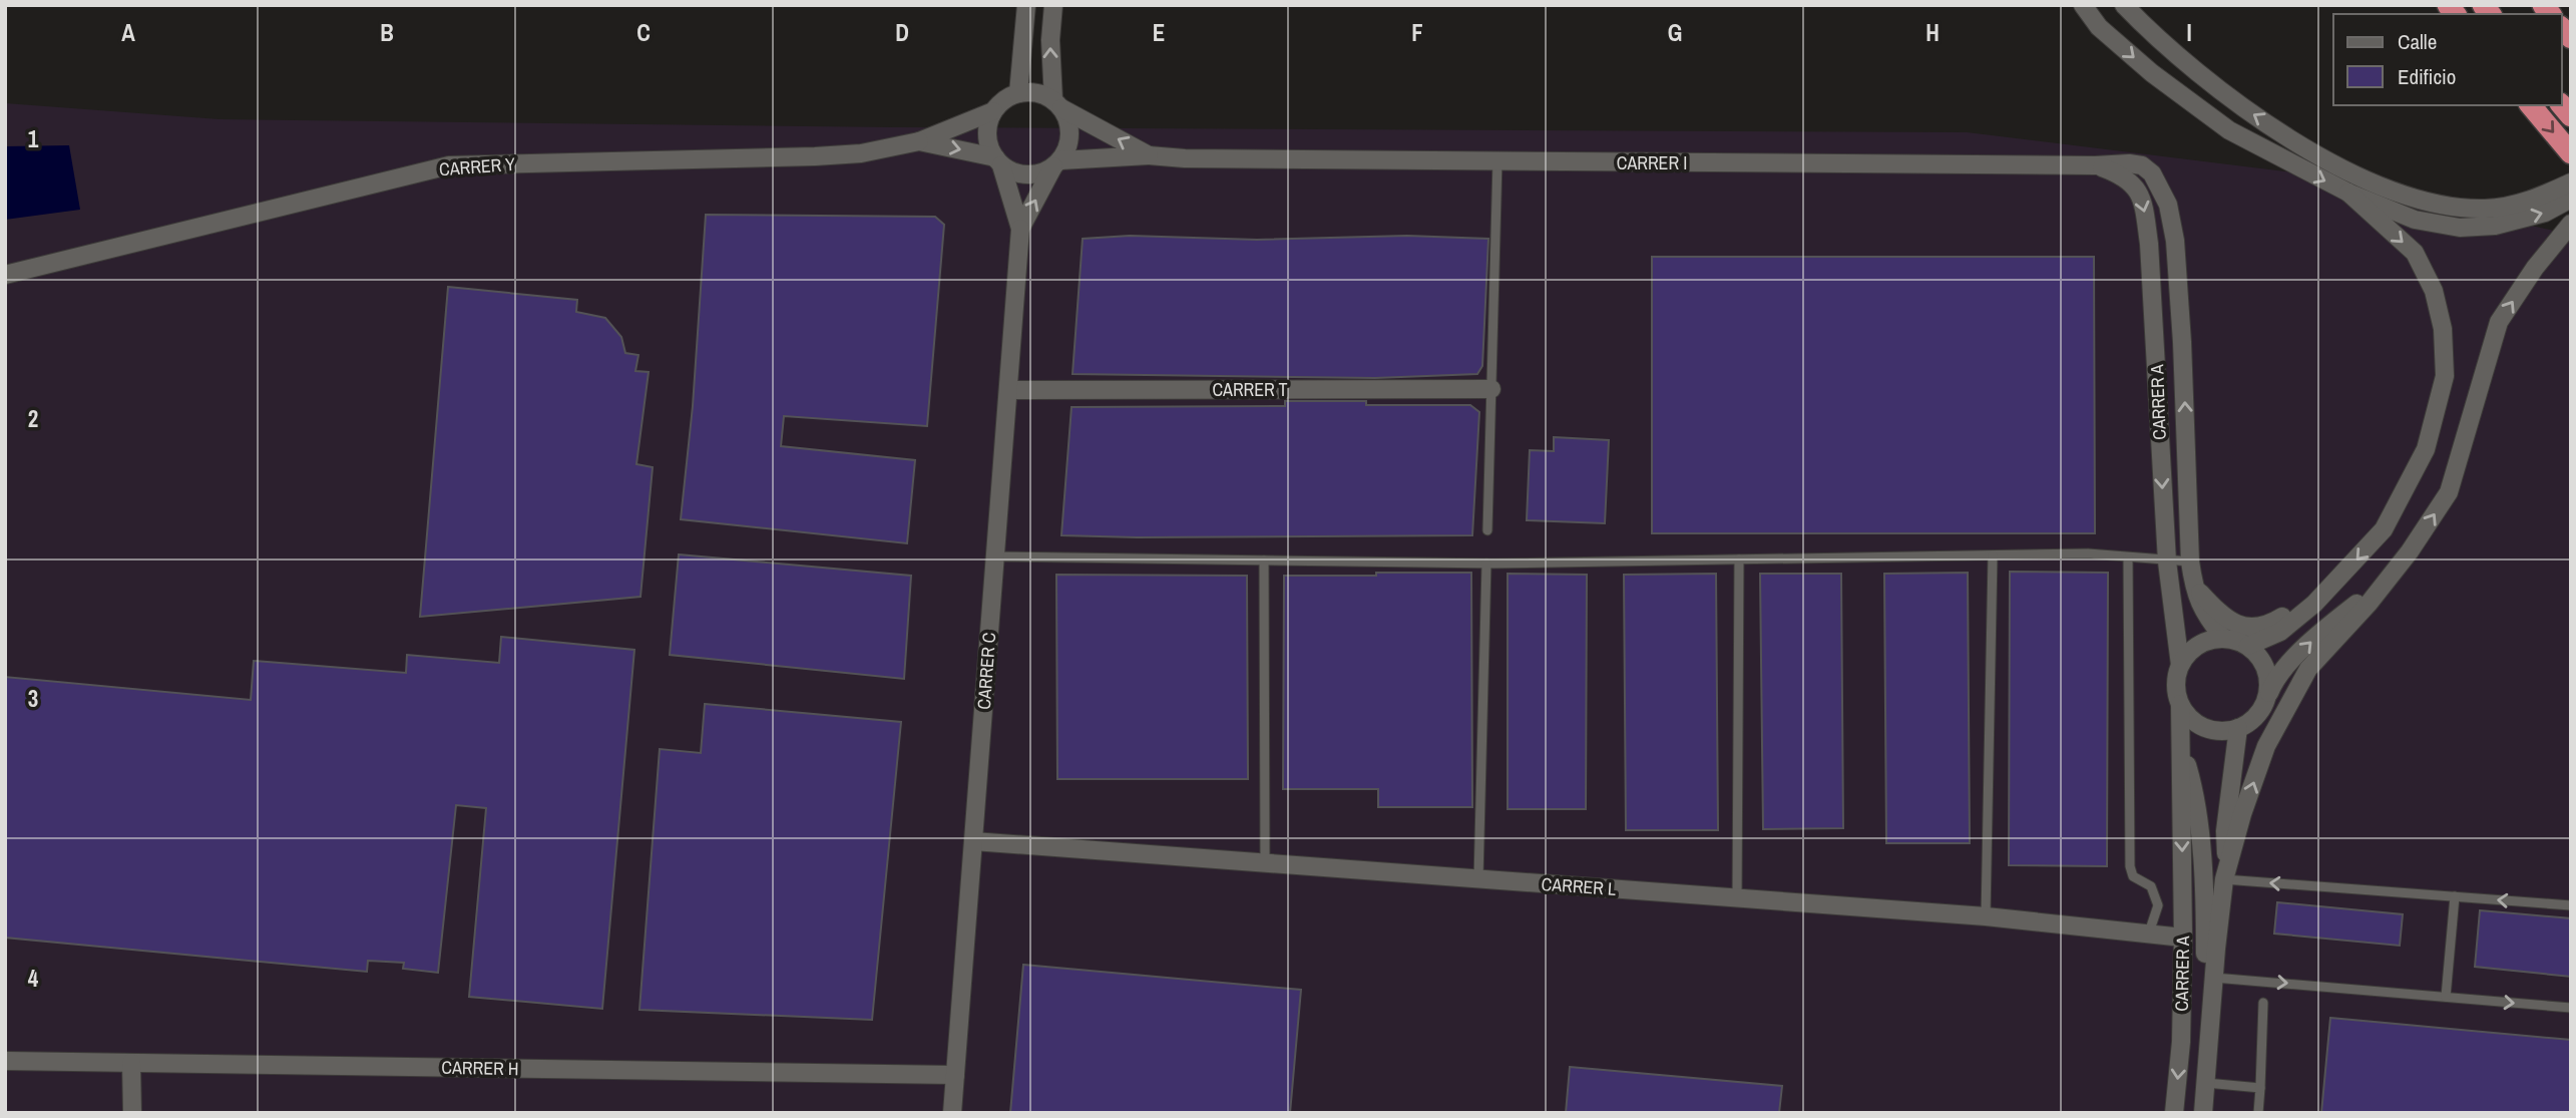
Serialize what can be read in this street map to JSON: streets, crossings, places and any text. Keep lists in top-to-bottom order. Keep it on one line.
{"streets":{"street":["CARRER I","CARRER Y","CARRER T","CARRER A","CARRER C","CARRER L","CARRER H"]},"crossings":[["CARRER I","CARRER Y"],["CARRER I","CARRER A"],["CARRER I","CARRER C"],["CARRER Y","CARRER C"],["CARRER T","CARRER C"],["CARRER A","CARRER L"],["CARRER C","CARRER L"],["CARRER C","CARRER H"]],"legend":["Calle","Edificio"],"grid":{"columns":["A","B","C","D","E","F","G","H","I"],"rows":["1","2","3","4"]}}
